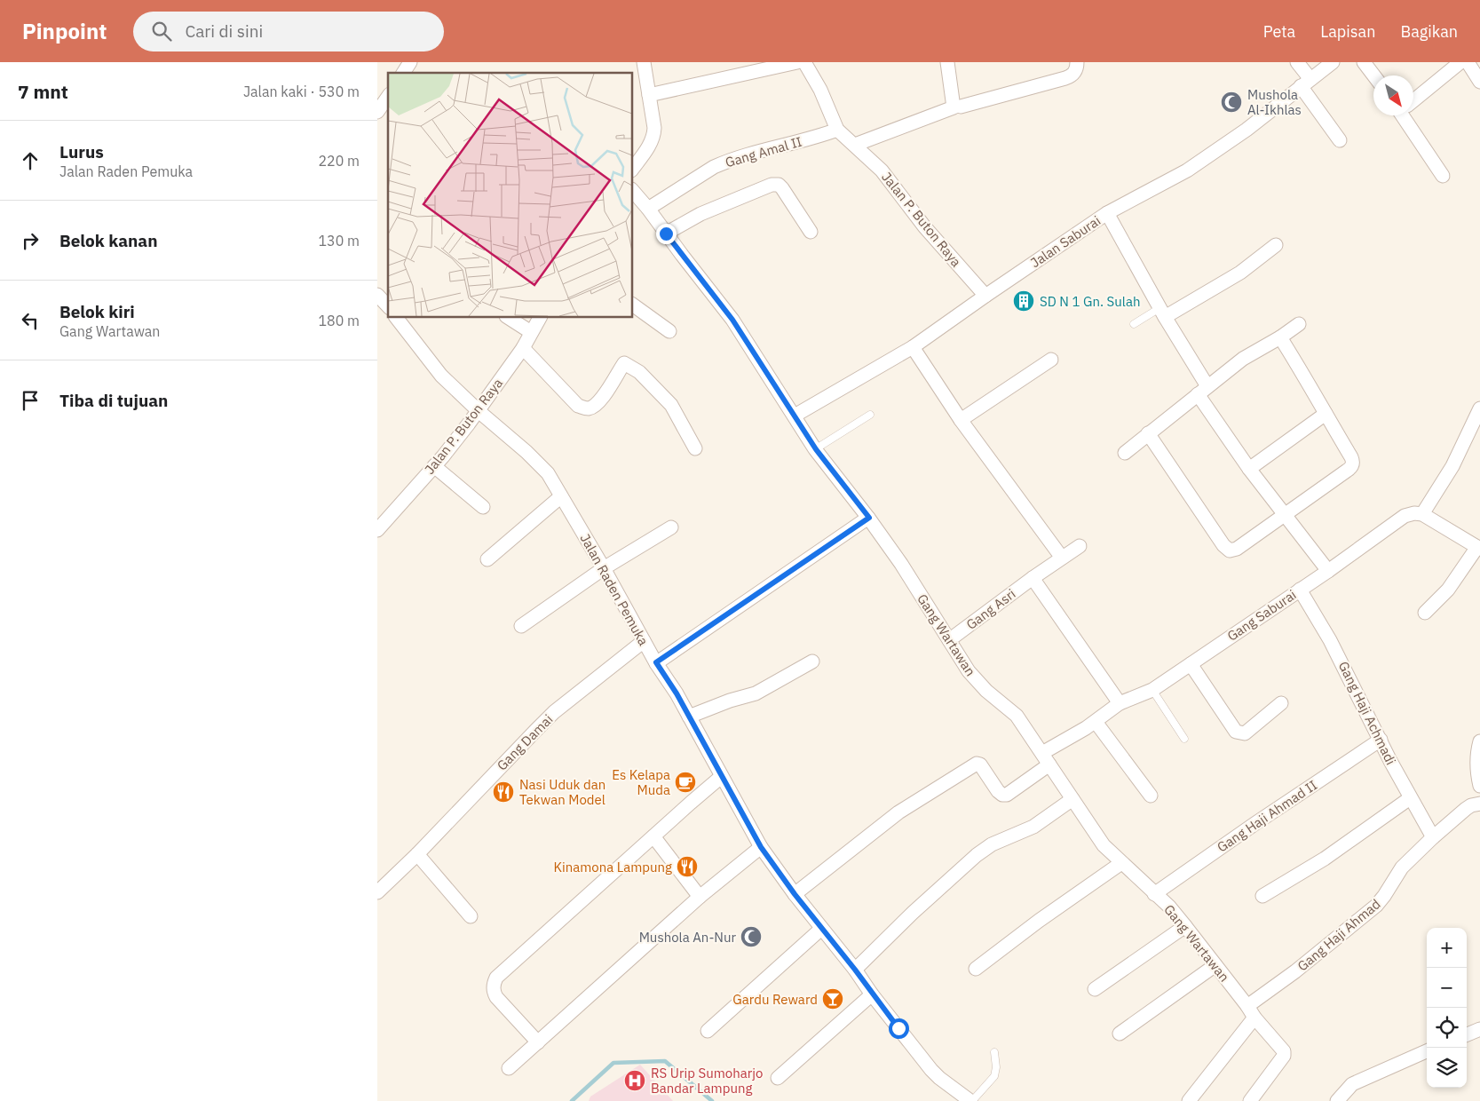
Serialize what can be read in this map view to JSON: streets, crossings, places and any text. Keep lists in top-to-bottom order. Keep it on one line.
{"streets":{"street":["Gang Amal II","Jalan P. Buton Raya","Jalan Saburai","Jalan Raden Pemuka","Gang Asri","Gang Saburai","Gang Wartawan","Gang Haji Achmadi","Gang Damai","Gang Haji Ahmad II","Gang Haji Ahmad"]},"crossings":[["Gang Amal II","Jalan P. Buton Raya"],["Gang Amal II","Gang Wartawan"],["Jalan P. Buton Raya","Jalan Saburai"],["Jalan P. Buton Raya","Jalan Raden Pemuka"],["Jalan Saburai","Gang Wartawan"],["Jalan Raden Pemuka","Gang Saburai"],["Jalan Raden Pemuka","Gang Damai"],["Gang Asri","Gang Wartawan"],["Gang Saburai","Gang Wartawan"],["Gang Saburai","Gang Haji Achmadi"],["Gang Wartawan","Gang Haji Ahmad II"],["Gang Wartawan","Gang Haji Ahmad"],["Gang Haji Achmadi","Gang Haji Ahmad II"],["Gang Haji Achmadi","Gang Haji Ahmad"]],"places":{"mosque":["Mushola Al-Ikhlas","Mushola An-Nur"],"building":["SD N 1 Gn. Sulah"],"cafe":["Es Kelapa Muda"],"restaurant":["Nasi Uduk dan Tekwan Model","Kinamona Lampung"],"bar":["Gardu Reward"],"hospital":["RS Urip Sumoharjo Bandar Lampung"]},"north":"bottom right","page":{"header":"Pinpoint","search":"Cari di sini","nav":["Peta","Lapisan","Bagikan"],"heading":["7 mnt","Jalan kaki · 530 m"],"list":[["Lurus","Jalan Raden Pemuka","220 m"],["Belok kanan","130 m"],["Belok kiri","Gang Wartawan","180 m"],"Tiba di tujuan"],"map_buttons":["+","−"]}}
